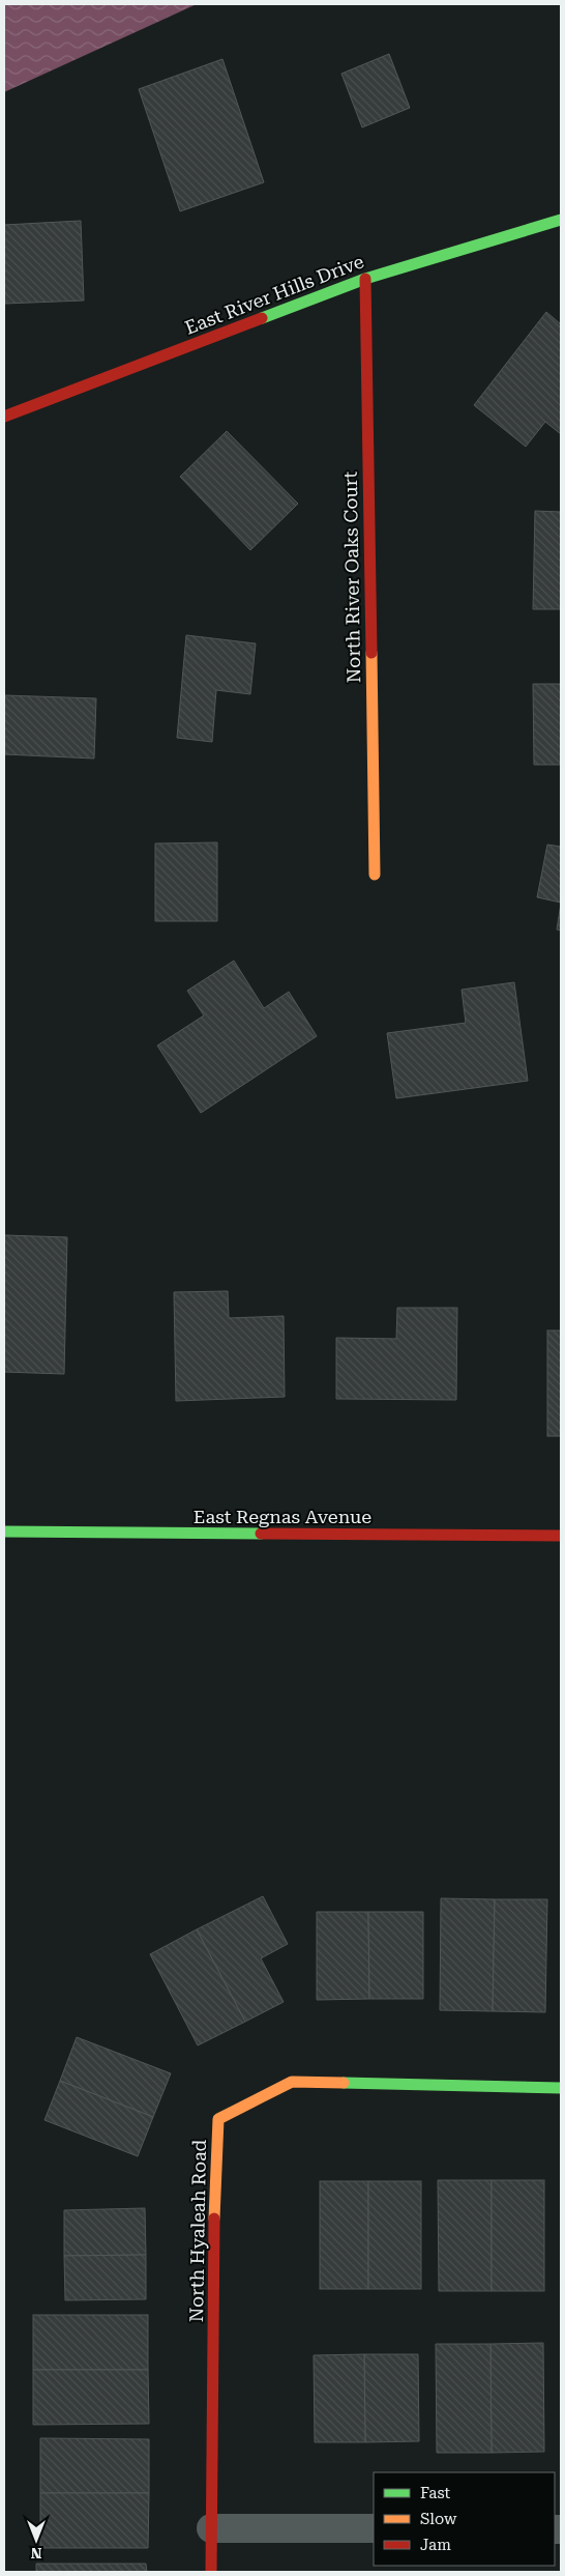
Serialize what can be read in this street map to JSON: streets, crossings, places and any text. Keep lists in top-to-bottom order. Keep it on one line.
{"streets":{"street":["East River Hills Drive","North River Oaks Court","East Regnas Avenue","North Hyaleah Road"]},"crossings":[["East River Hills Drive","North River Oaks Court"]],"legend":["Fast","Slow","Jam"],"north":"bottom"}
